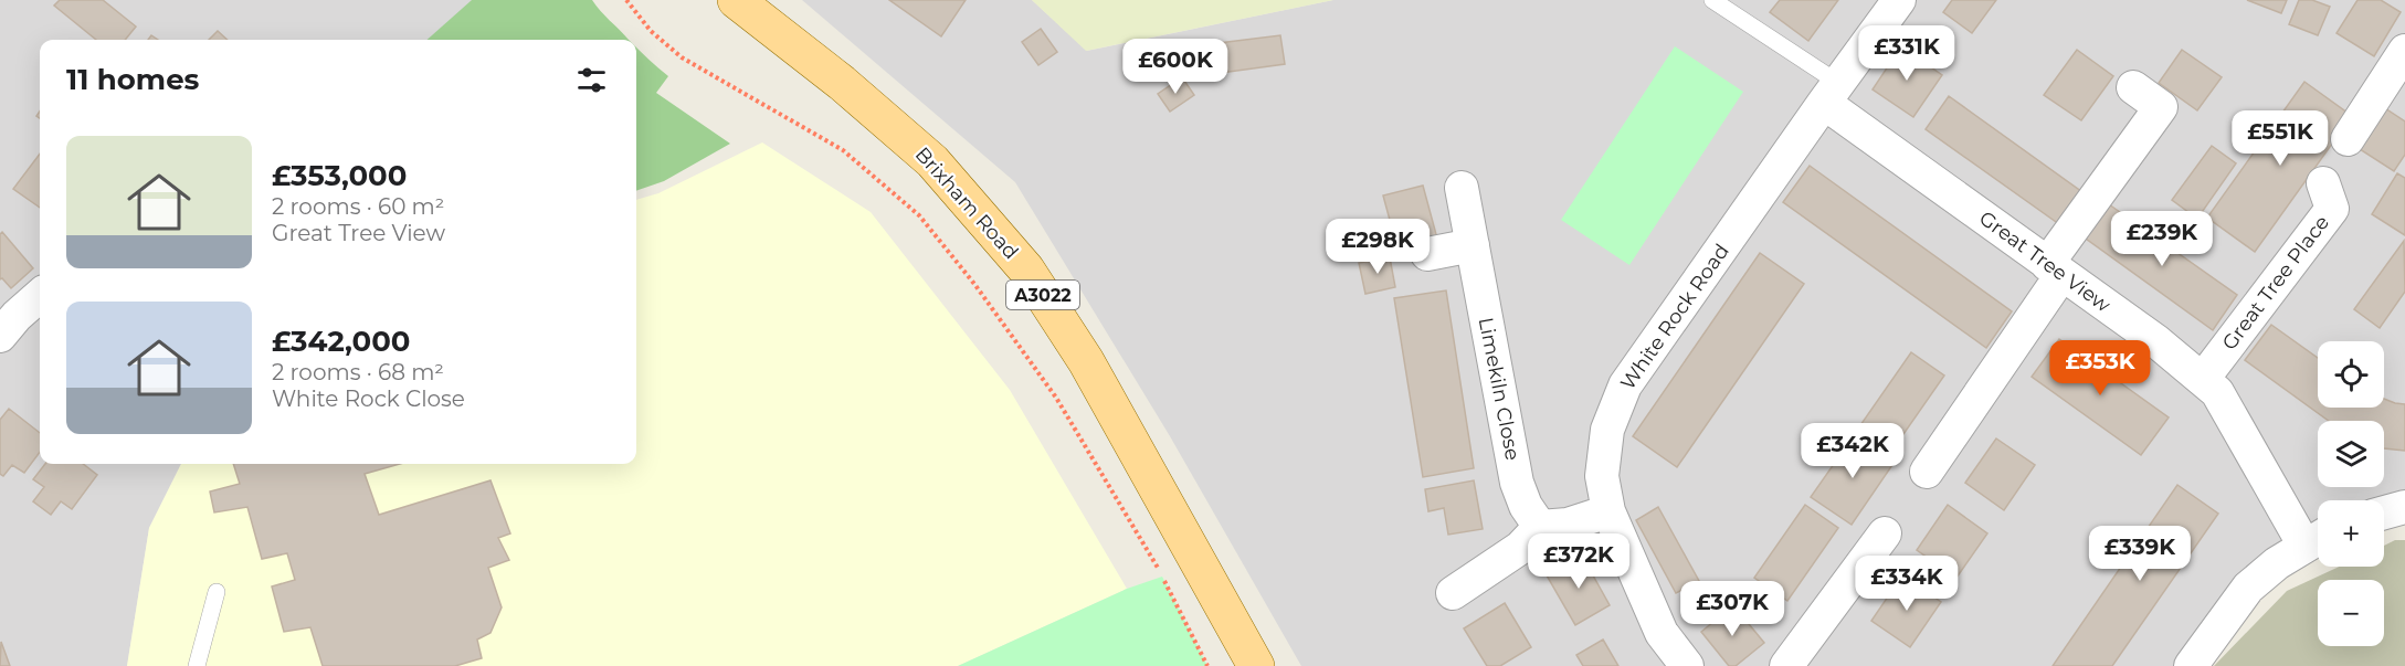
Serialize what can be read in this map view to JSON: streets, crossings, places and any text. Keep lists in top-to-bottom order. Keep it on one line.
{"streets":{"main road":["Brixham Road","A3022"],"street":["Great Tree View","Great Tree Place","White Rock Road","Limekiln Close"]},"crossings":[["Great Tree View","Great Tree Place"],["Great Tree View","White Rock Road"]],"page":{"price":["£331K","£600K","£551K","£239K","£298K","£353K","£342K","£339K","£372K","£334K","£307K"],"heading":"11 homes","list":[{"name":"£353,000","note":"2 rooms · 60 m² · Great Tree View"},{"name":"£342,000","note":"2 rooms · 68 m² · White Rock Close"}],"map_buttons":["+","−"]}}
